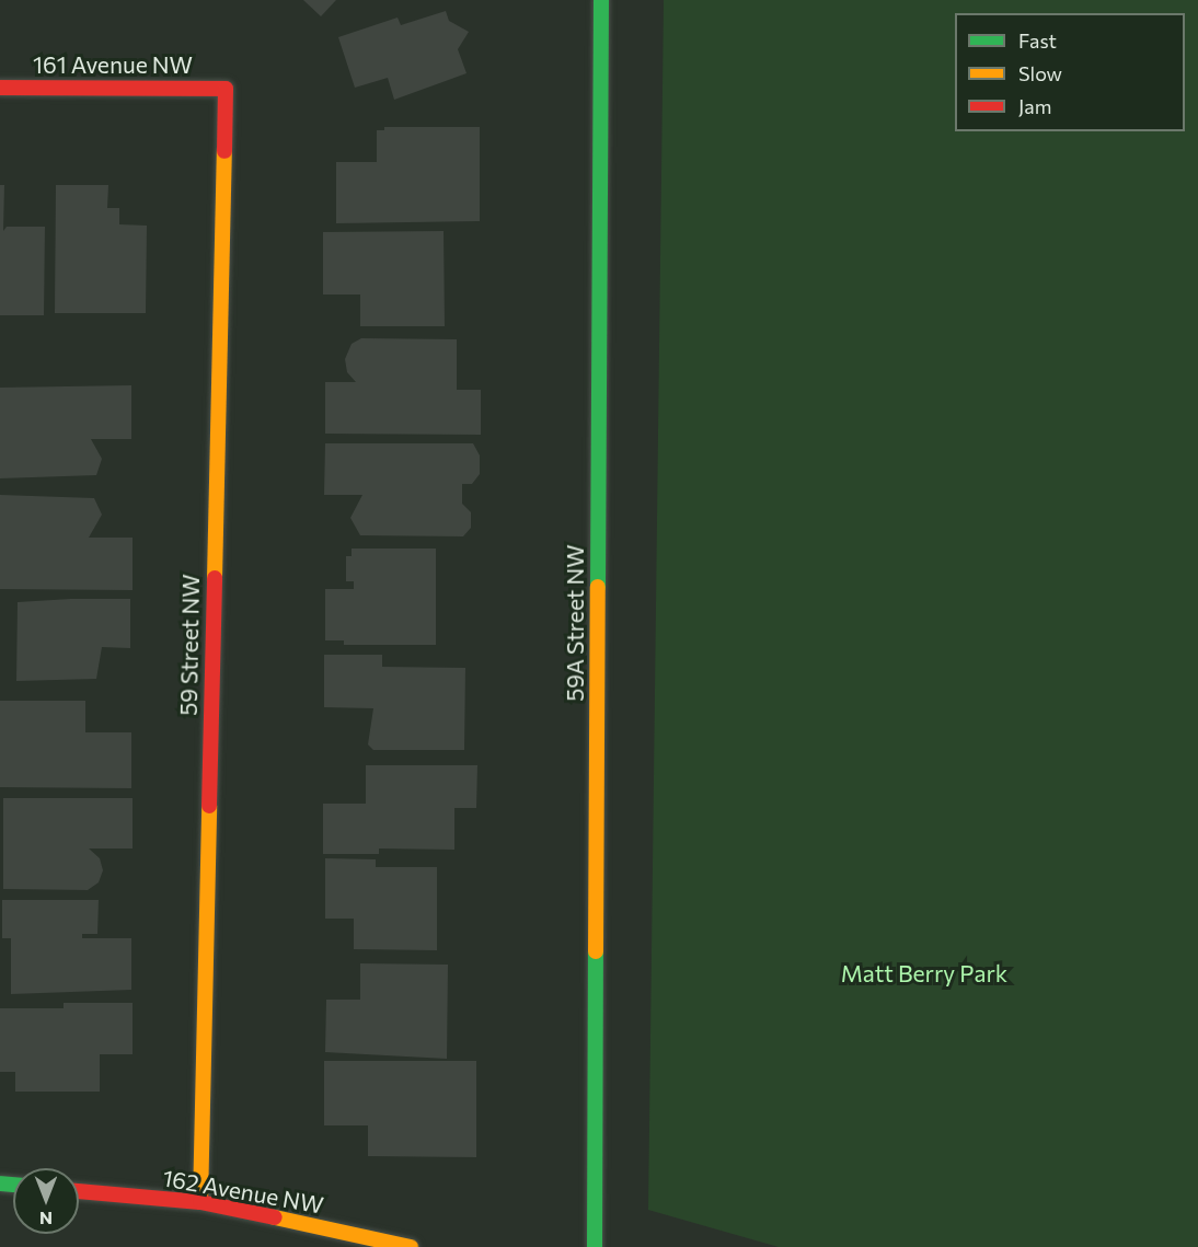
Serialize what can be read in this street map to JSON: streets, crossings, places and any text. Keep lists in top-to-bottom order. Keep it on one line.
{"streets":{"street":["161 Avenue NW","59A Street NW","59 Street NW","162 Avenue NW"]},"crossings":[["161 Avenue NW","59 Street NW"],["59 Street NW","162 Avenue NW"]],"parks":["Matt Berry Park"],"legend":["Fast","Slow","Jam"],"north":"bottom"}
